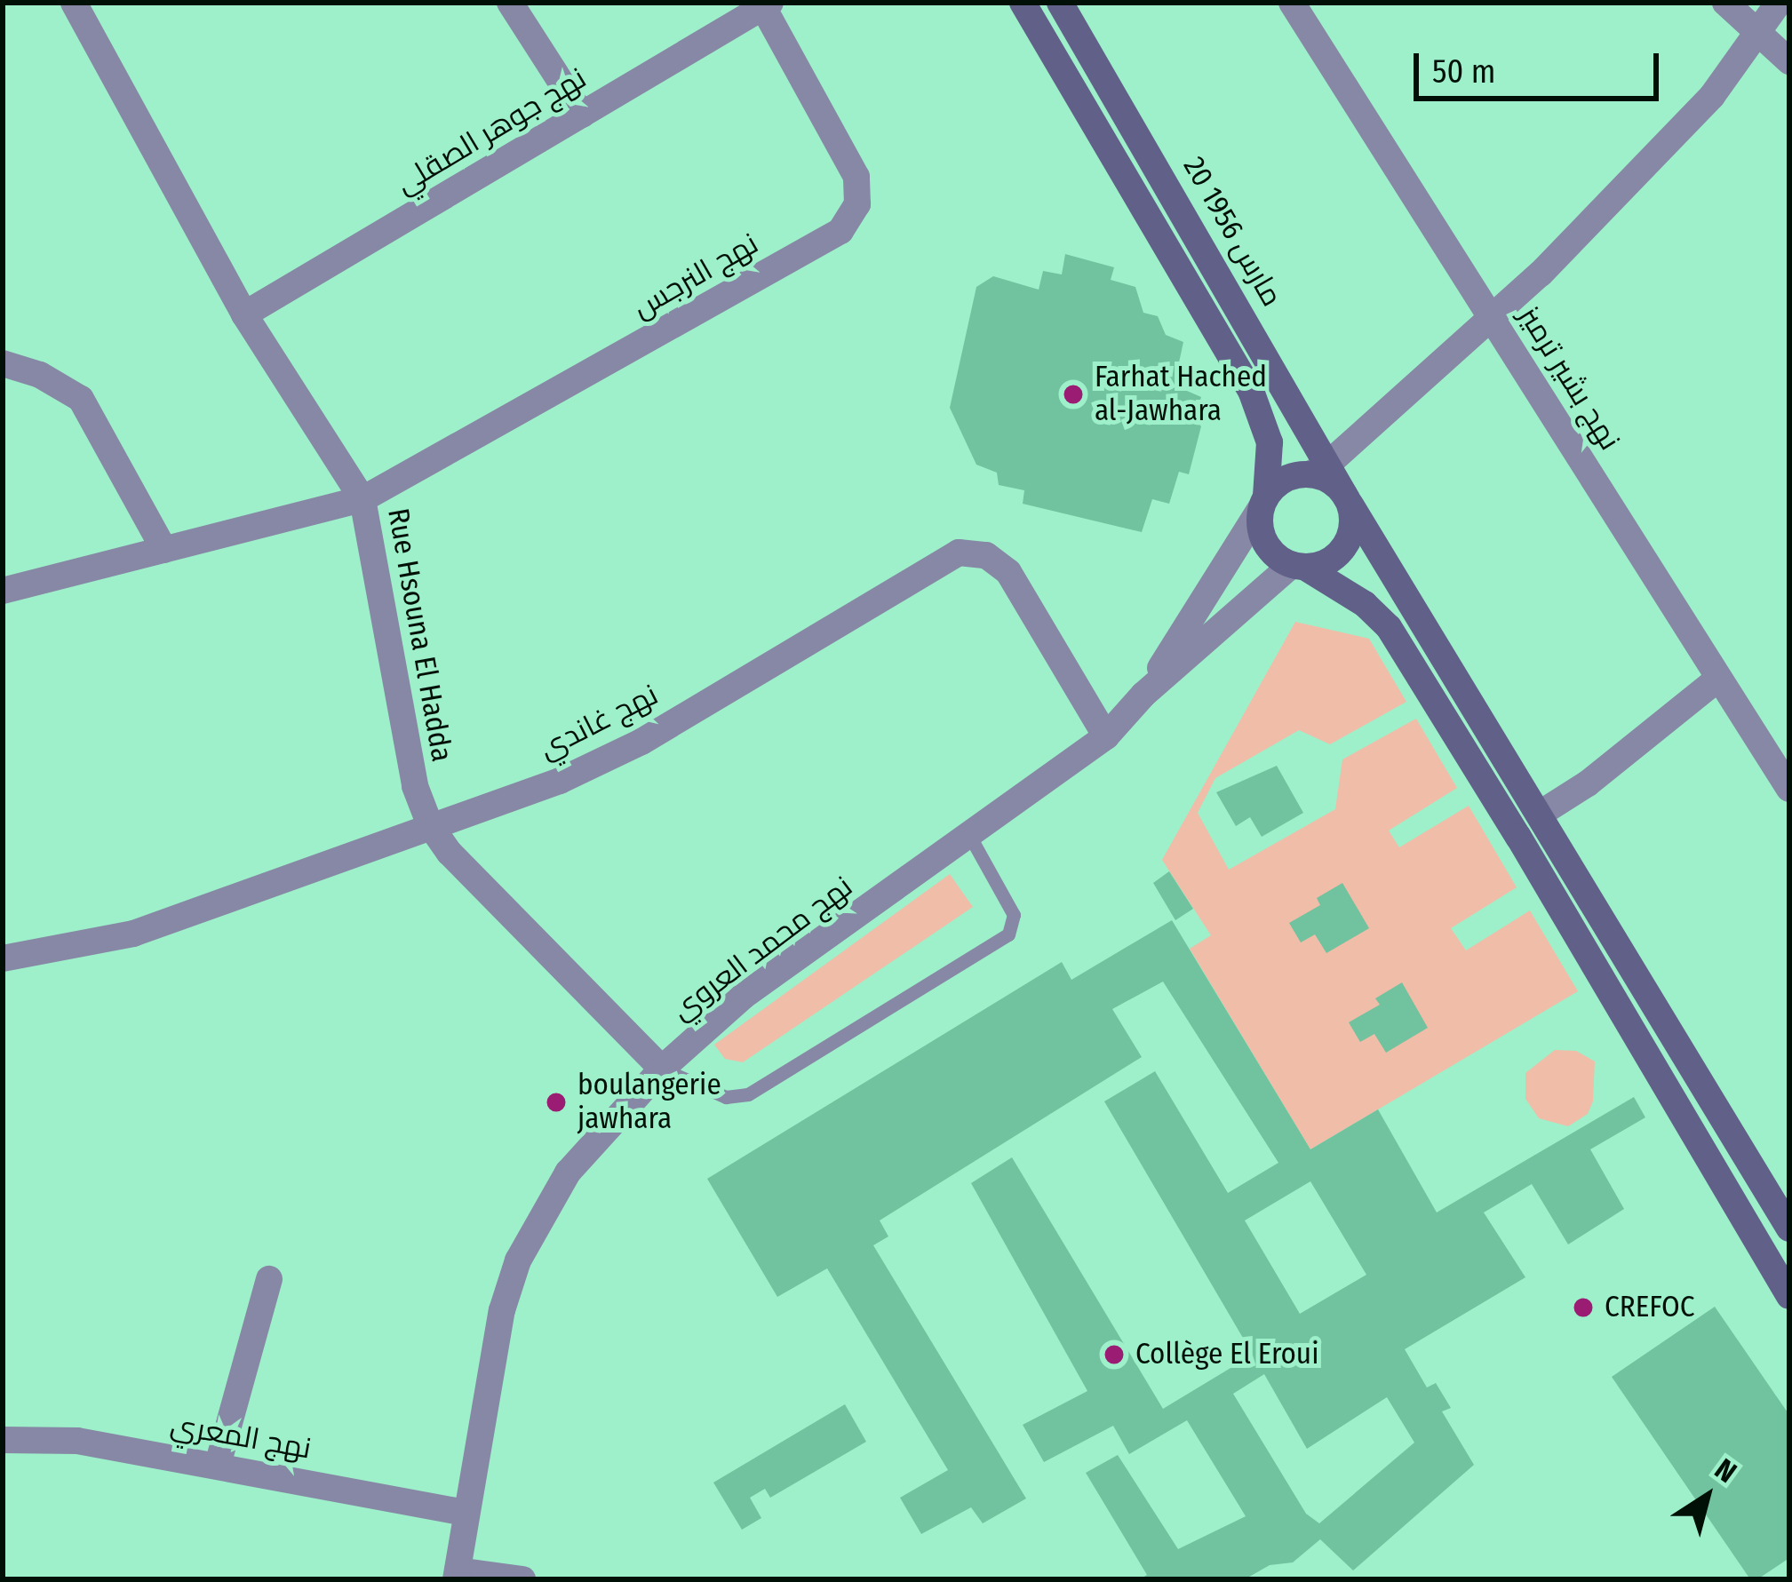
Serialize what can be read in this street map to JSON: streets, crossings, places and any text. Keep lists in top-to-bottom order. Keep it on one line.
{"streets":{"main road":["20 مارس 1956"],"street":["نهج جوهر الصقلي","نهج النرجس","نهج بشير ترميز","Rue Hsouna El Hadda","نهج غاندي","نهج محمد العروي","نهج المعري"]},"crossings":[["نهج جوهر الصقلي","نهج النرجس"],["نهج جوهر الصقلي","Rue Hsouna El Hadda"],["20 مارس 1956","نهج محمد العروي"],["نهج النرجس","Rue Hsouna El Hadda"],["Rue Hsouna El Hadda","نهج غاندي"],["Rue Hsouna El Hadda","نهج محمد العروي"],["نهج غاندي","نهج محمد العروي"],["نهج محمد العروي","نهج المعري"]],"places":["Farhat Hached al-Jawhara","boulangerie jawhara","CREFOC","Collège El Eroui"],"scale_bar":"50 m","north":"top right"}
